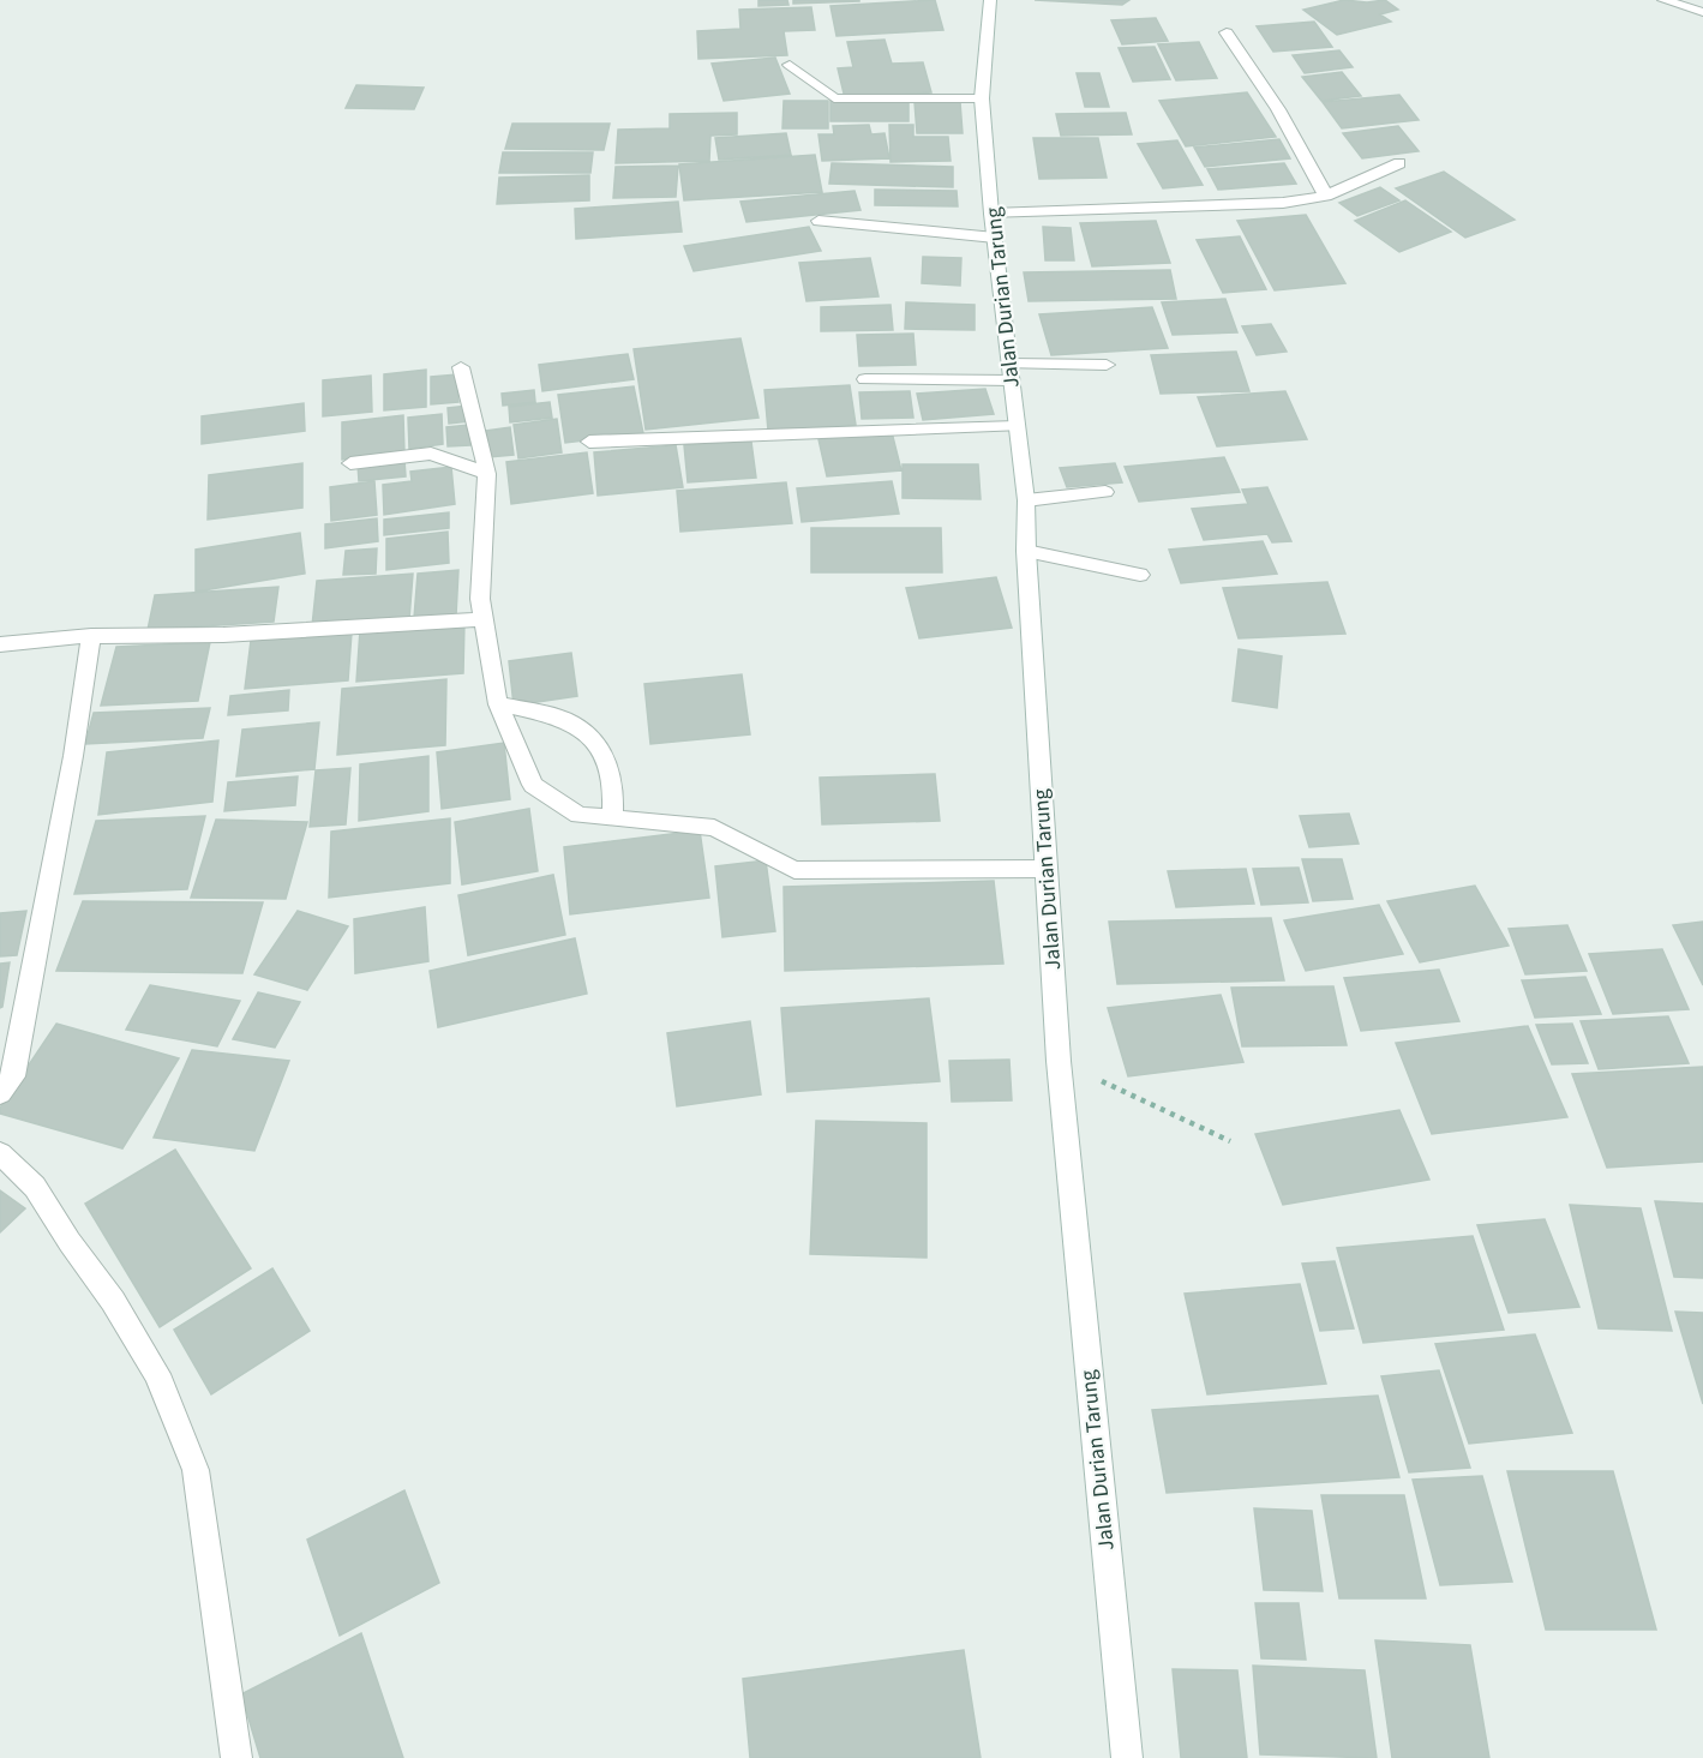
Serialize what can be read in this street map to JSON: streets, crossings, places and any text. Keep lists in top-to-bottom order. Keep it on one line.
{"streets":{"street":["Jalan Durian Tarung"]}}
